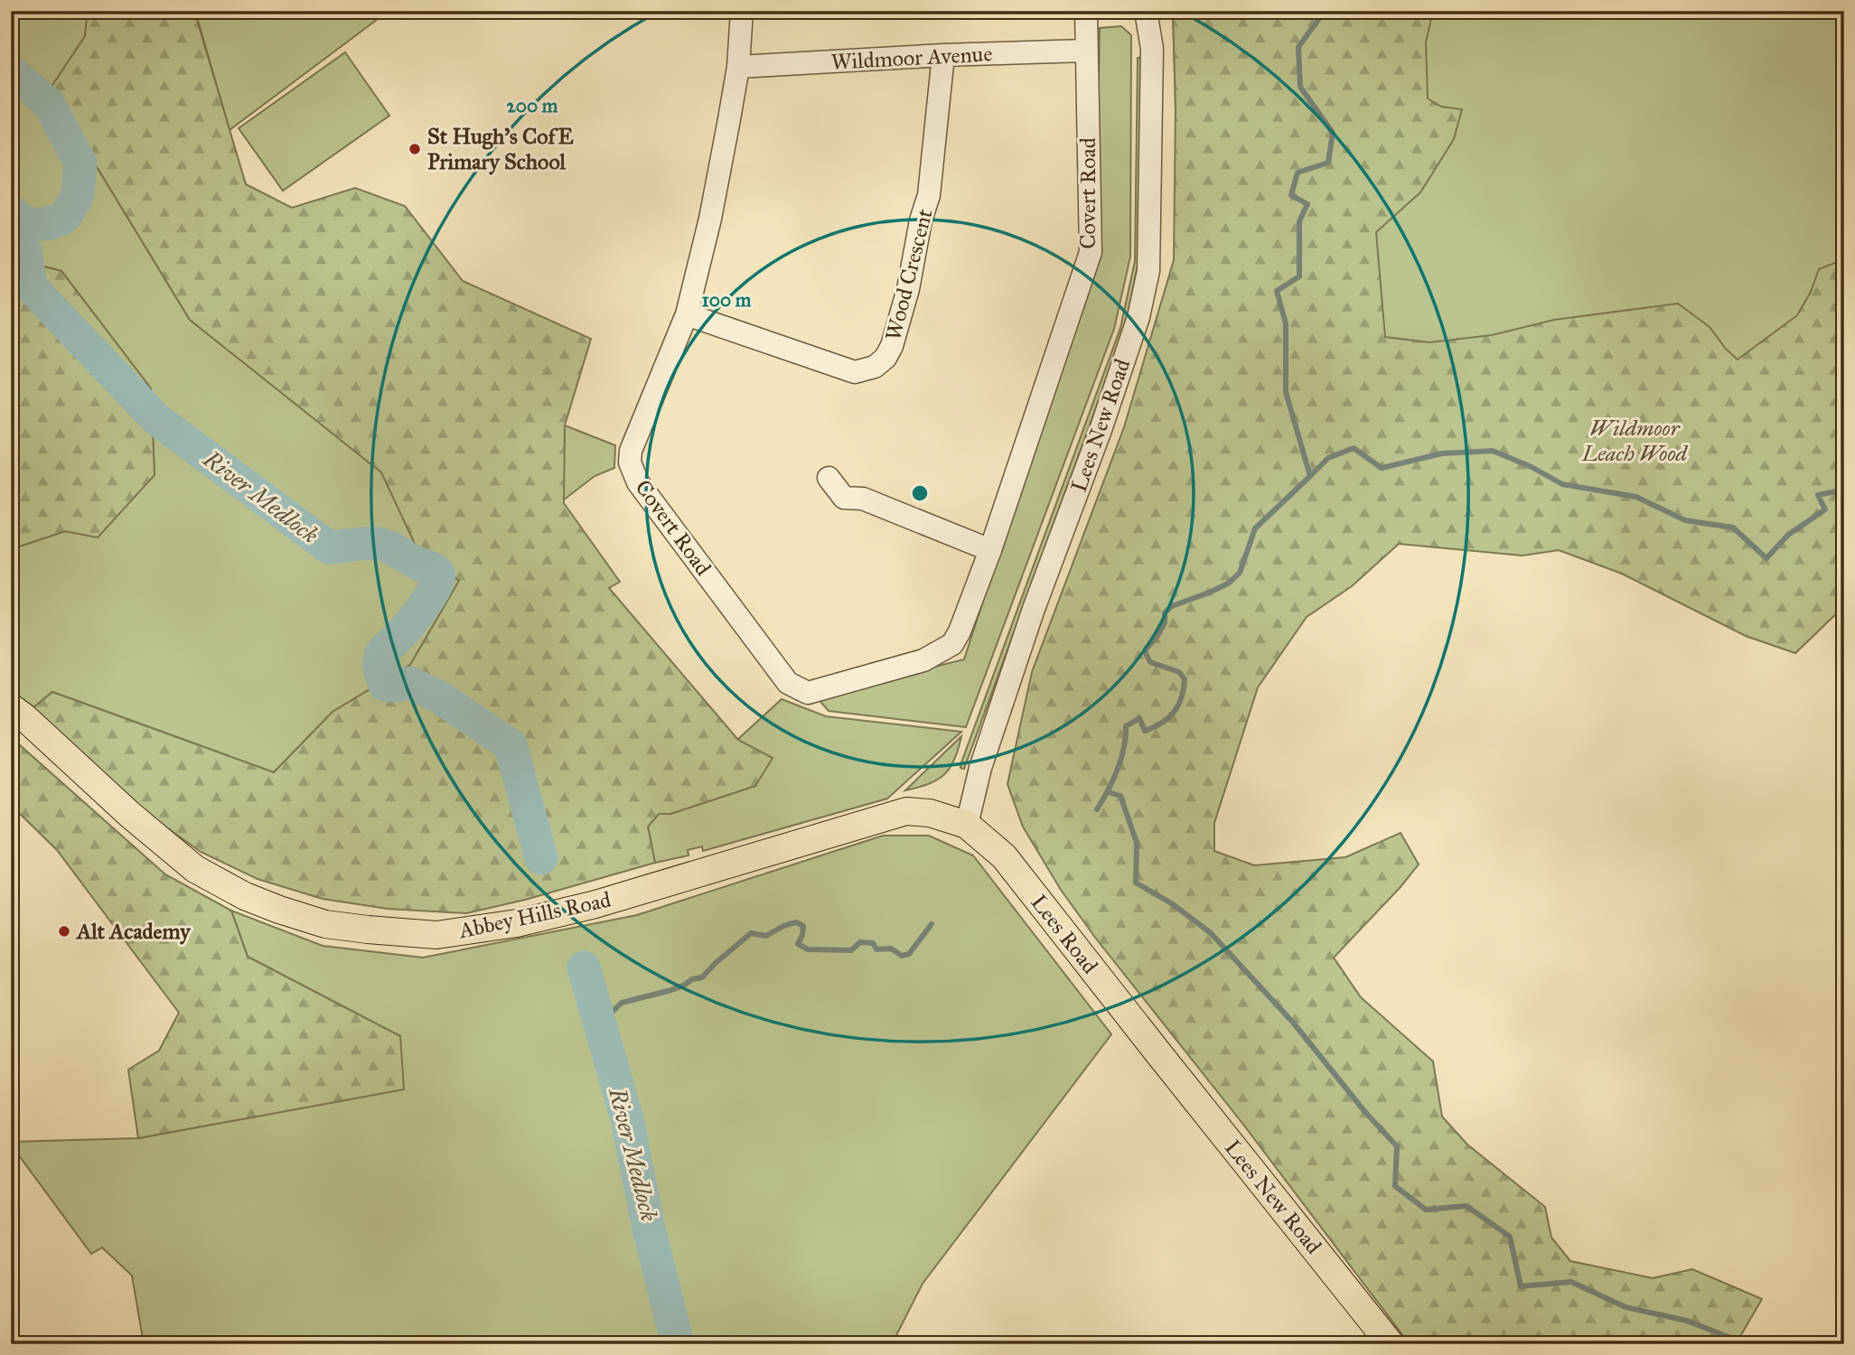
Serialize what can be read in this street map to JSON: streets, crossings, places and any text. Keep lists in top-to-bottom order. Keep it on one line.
{"streets":{"main road":["Lees New Road","Abbey Hills Road","Lees Road"],"street":["Wildmoor Avenue","Covert Road","Wood Crescent"]},"crossings":[["Wildmoor Avenue","Covert Road"],["Wildmoor Avenue","Wood Crescent"],["Covert Road","Wood Crescent"],["Lees New Road","Abbey Hills Road"],["Lees New Road","Lees Road"],["Abbey Hills Road","Lees Road"]],"water":["River Medlock"],"parks":["Wildmoor Leach Wood"],"places":["St Hugh's CofE Primary School","Alt Academy"],"rings":["200 m","100 m"]}
